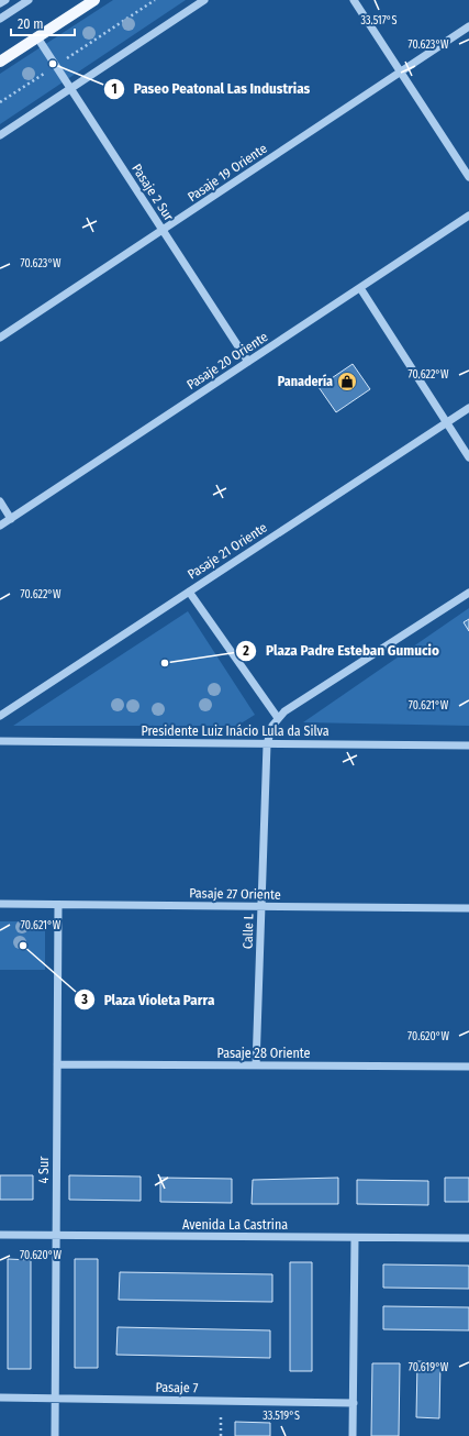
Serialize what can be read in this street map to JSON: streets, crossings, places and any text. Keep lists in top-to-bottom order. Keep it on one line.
{"streets":{"street":["Pasaje 19 Oriente","Pasaje 2 Sur","Pasaje 20 Oriente","Pasaje 21 Oriente","Presidente Luiz Inácio Lula da Silva","Pasaje 27 Oriente","Calle L","Pasaje 28 Oriente","4 Sur","Avenida La Castrina","Pasaje 7"]},"crossings":[["Pasaje 19 Oriente","Pasaje 2 Sur"],["Pasaje 2 Sur","Pasaje 20 Oriente"],["Presidente Luiz Inácio Lula da Silva","Calle L"],["Pasaje 27 Oriente","Calle L"],["Pasaje 27 Oriente","4 Sur"],["Calle L","Pasaje 28 Oriente"],["Pasaje 28 Oriente","4 Sur"],["4 Sur","Avenida La Castrina"],["4 Sur","Pasaje 7"]],"places":{"other":["Paseo Peatonal Las Industrias","Plaza Padre Esteban Gumucio","Plaza Violeta Parra"],"shop":["Panadería"]},"scale_bar":"20 m","coordinates":["33.517°S","70.623°W","70.622°W","70.621°W","70.620°W","70.619°W","33.519°S"]}
